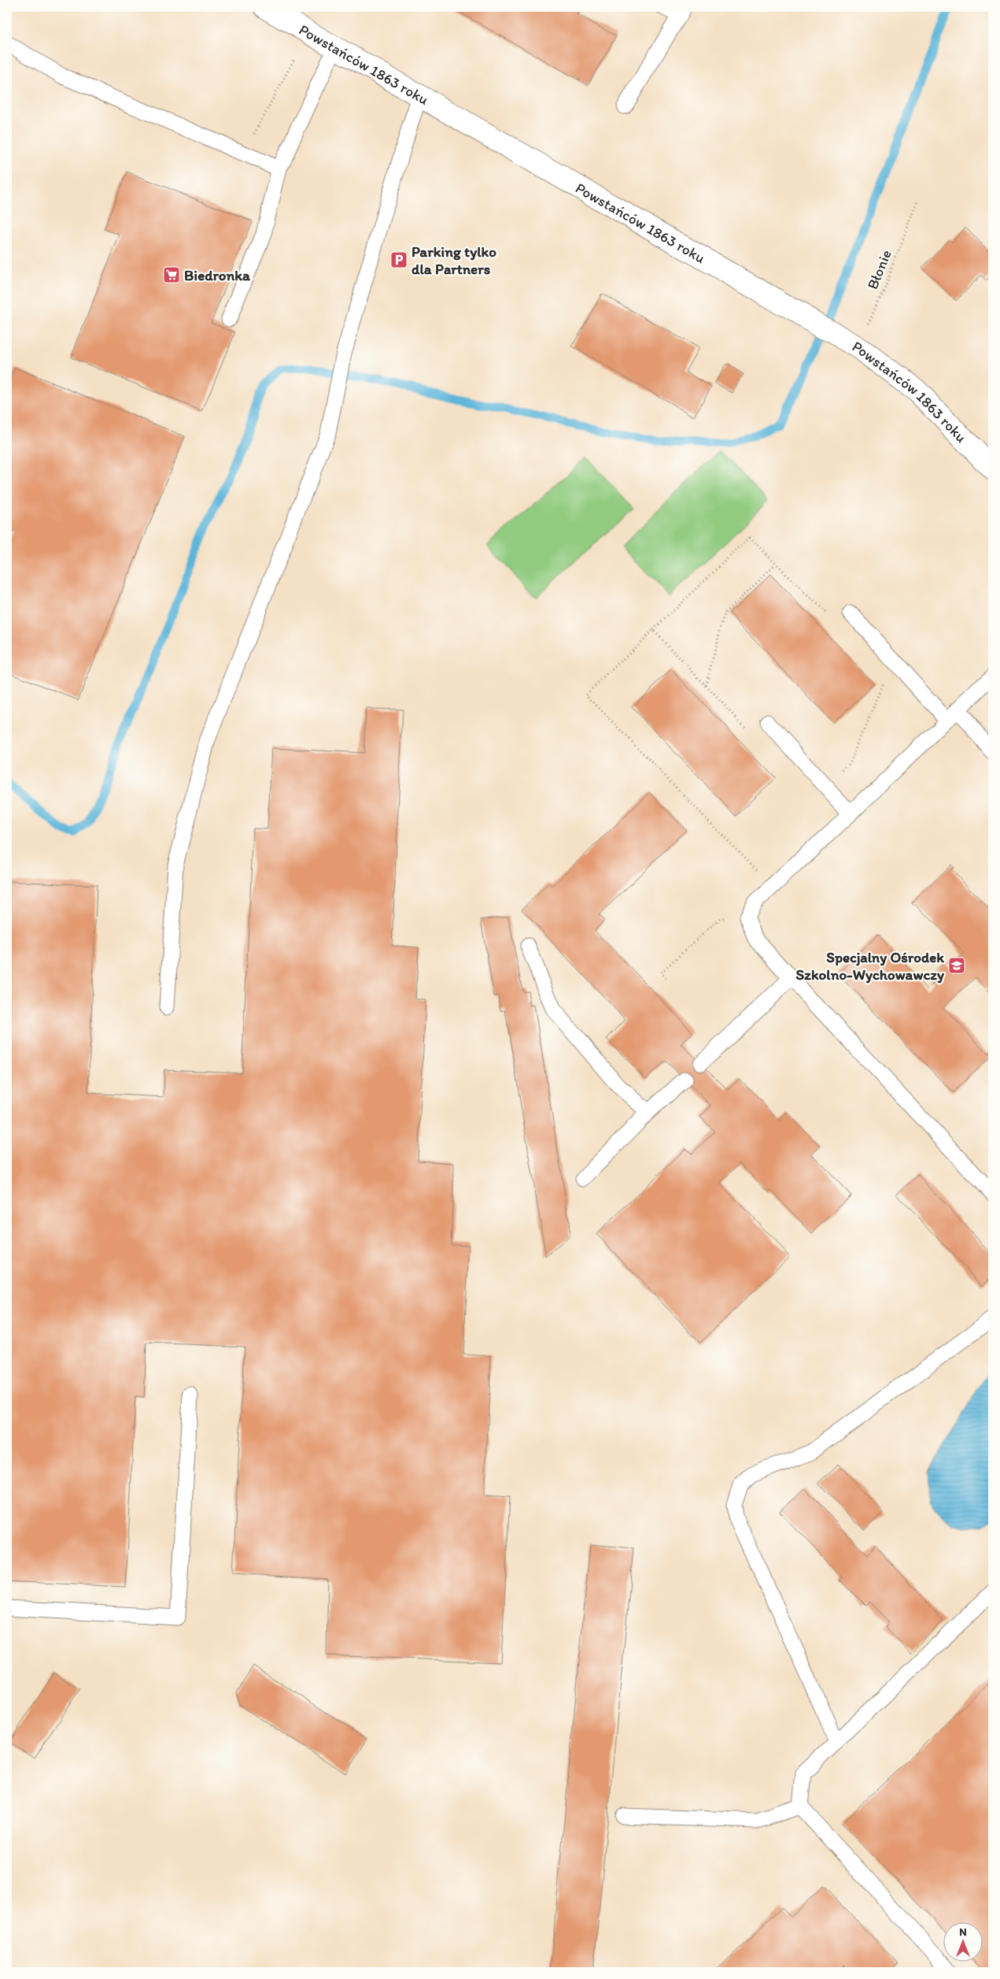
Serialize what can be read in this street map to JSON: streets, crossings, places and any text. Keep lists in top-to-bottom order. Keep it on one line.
{"streets":{"street":["Powstańców 1863 roku"],"path":["Błonie"]},"crossings":[["Powstańców 1863 roku","Błonie"]],"places":{"parking":["Parking tylko dla Partners"],"supermarket":["Biedronka"],"school or university":["Specjalny Ośrodek Szkolno-Wychowawczy"]},"north":"top"}
